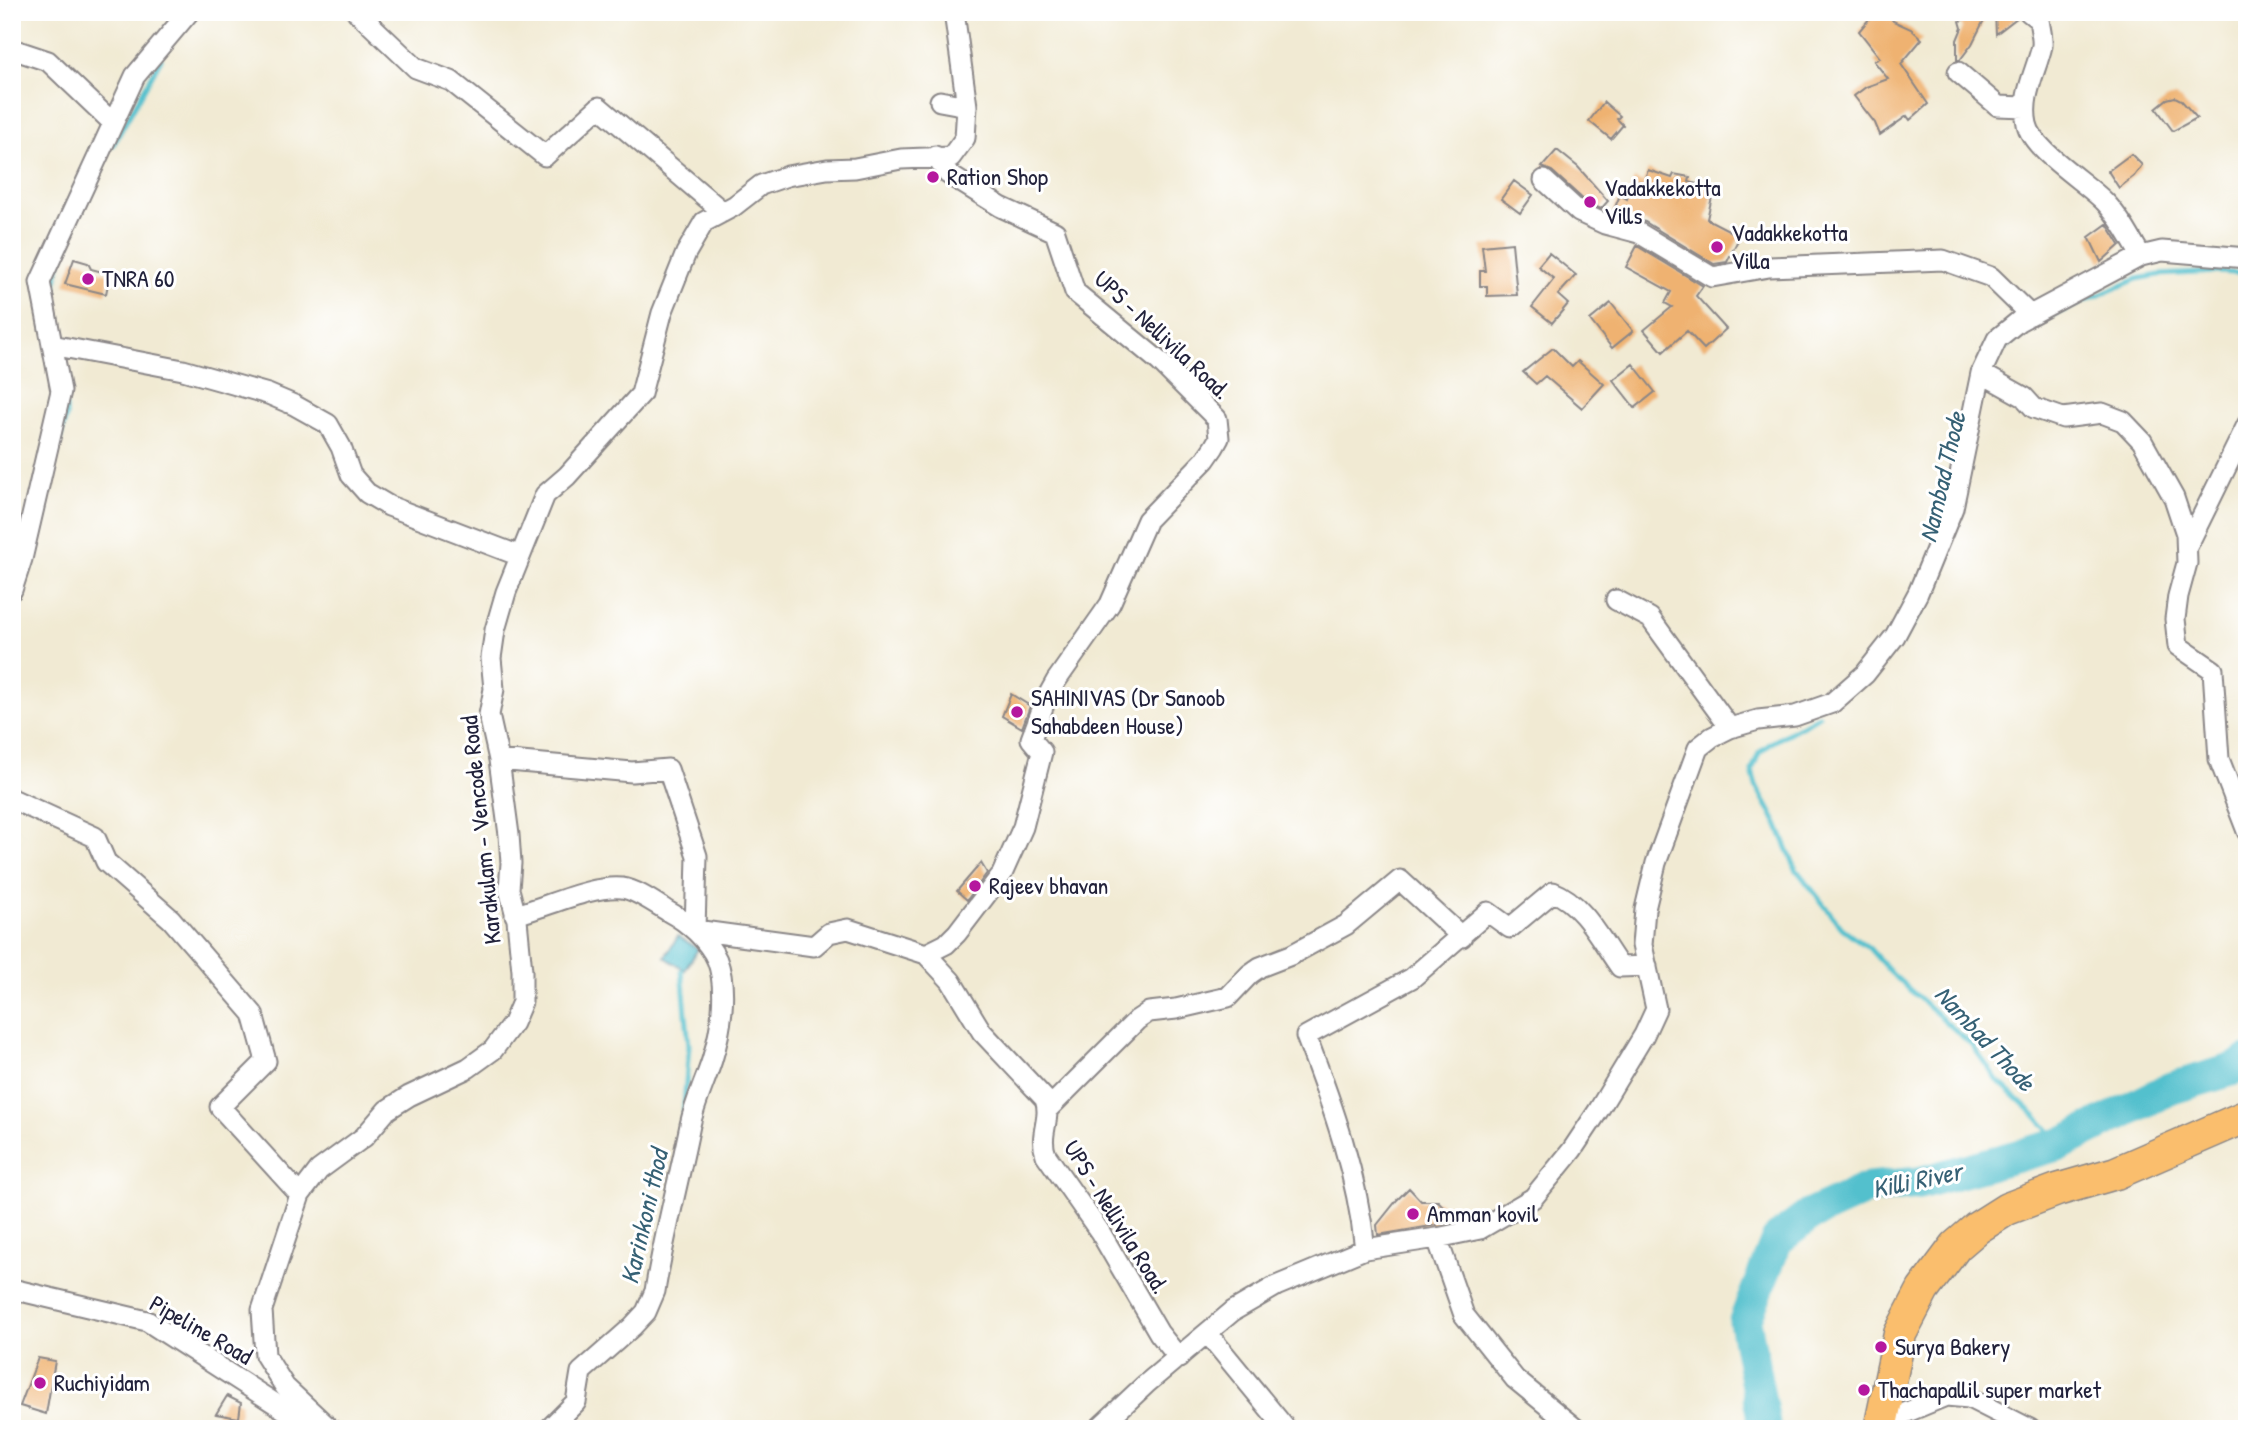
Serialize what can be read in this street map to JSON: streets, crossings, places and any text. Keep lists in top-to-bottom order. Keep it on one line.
{"streets":{"street":["UPS - Nellivila Road.","Karakulam - Vencode Road","Pipeline Road"]},"crossings":[["UPS - Nellivila Road.","Karakulam - Vencode Road"]],"water":["Nambad Thode","Killi River","Karinkoni thod"],"places":["Ration Shop","Vadakkekotta Vills","Vadakkekotta Villa","TNRA 60","SAHINIVAS (Dr Sanoob Sahabdeen House)","Rajeev bhavan","Amman kovil","Surya Bakery","Ruchiyidam","Thachapallil super market"]}
